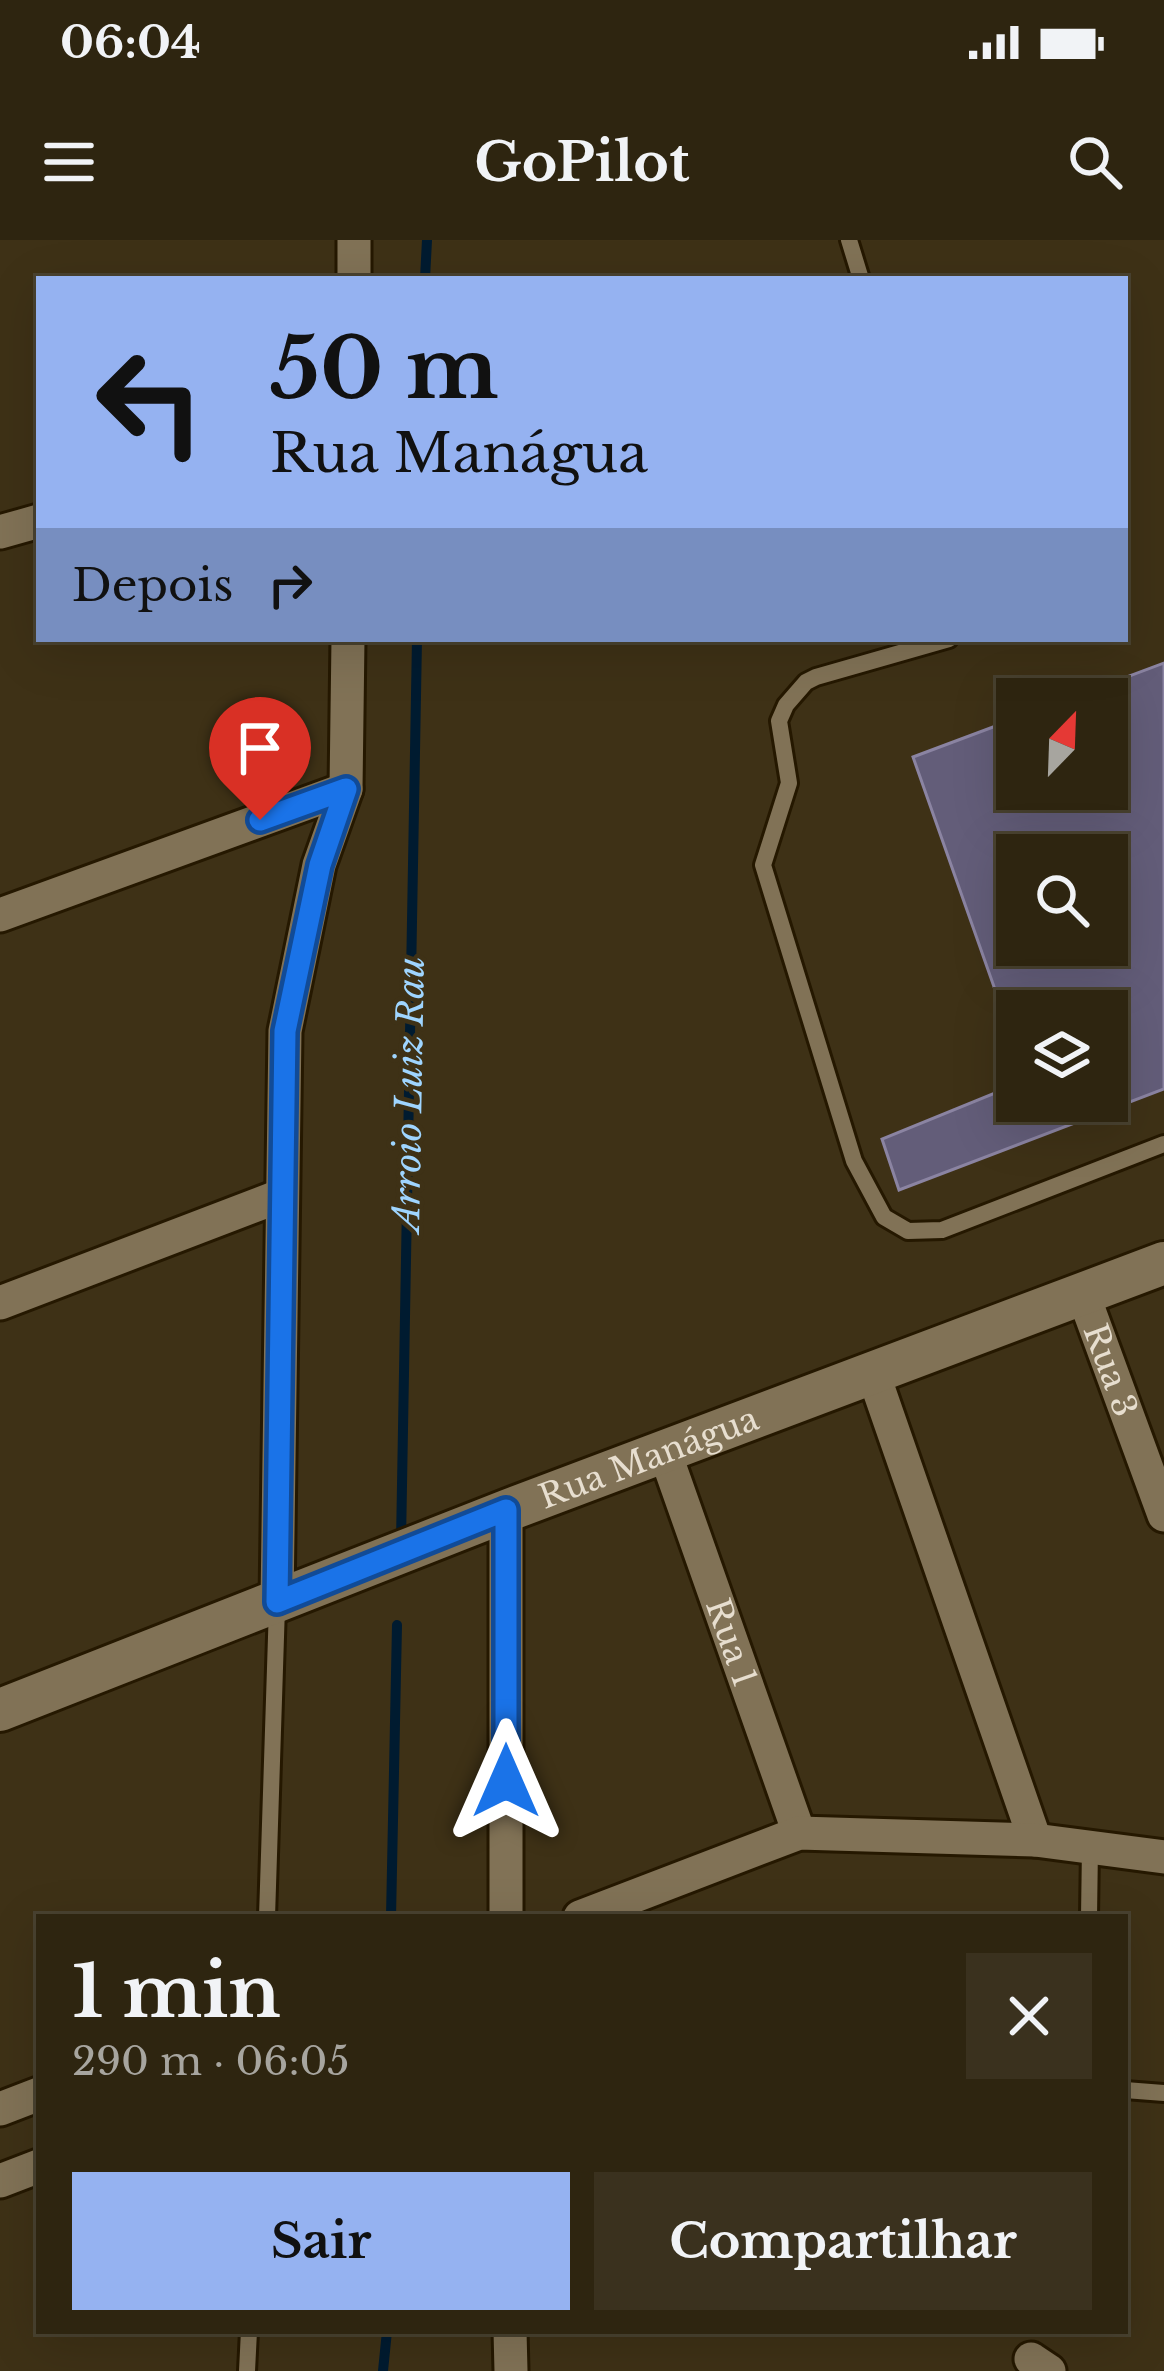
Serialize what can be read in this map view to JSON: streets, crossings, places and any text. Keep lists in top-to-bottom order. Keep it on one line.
{"streets":{"street":["Rua 3","Rua Manágua","Rua 1"]},"crossings":[["Rua 3","Rua Manágua"],["Rua Manágua","Rua 1"]],"water":["Arroio Luiz Rau"],"north":"top right","page":{"status":"06:04","header":"GoPilot","turn":["50 m","Rua Manágua"],"then":"Depois","heading":["1 min","290 m · 06:05"],"buttons":["Sair","Compartilhar"]}}
